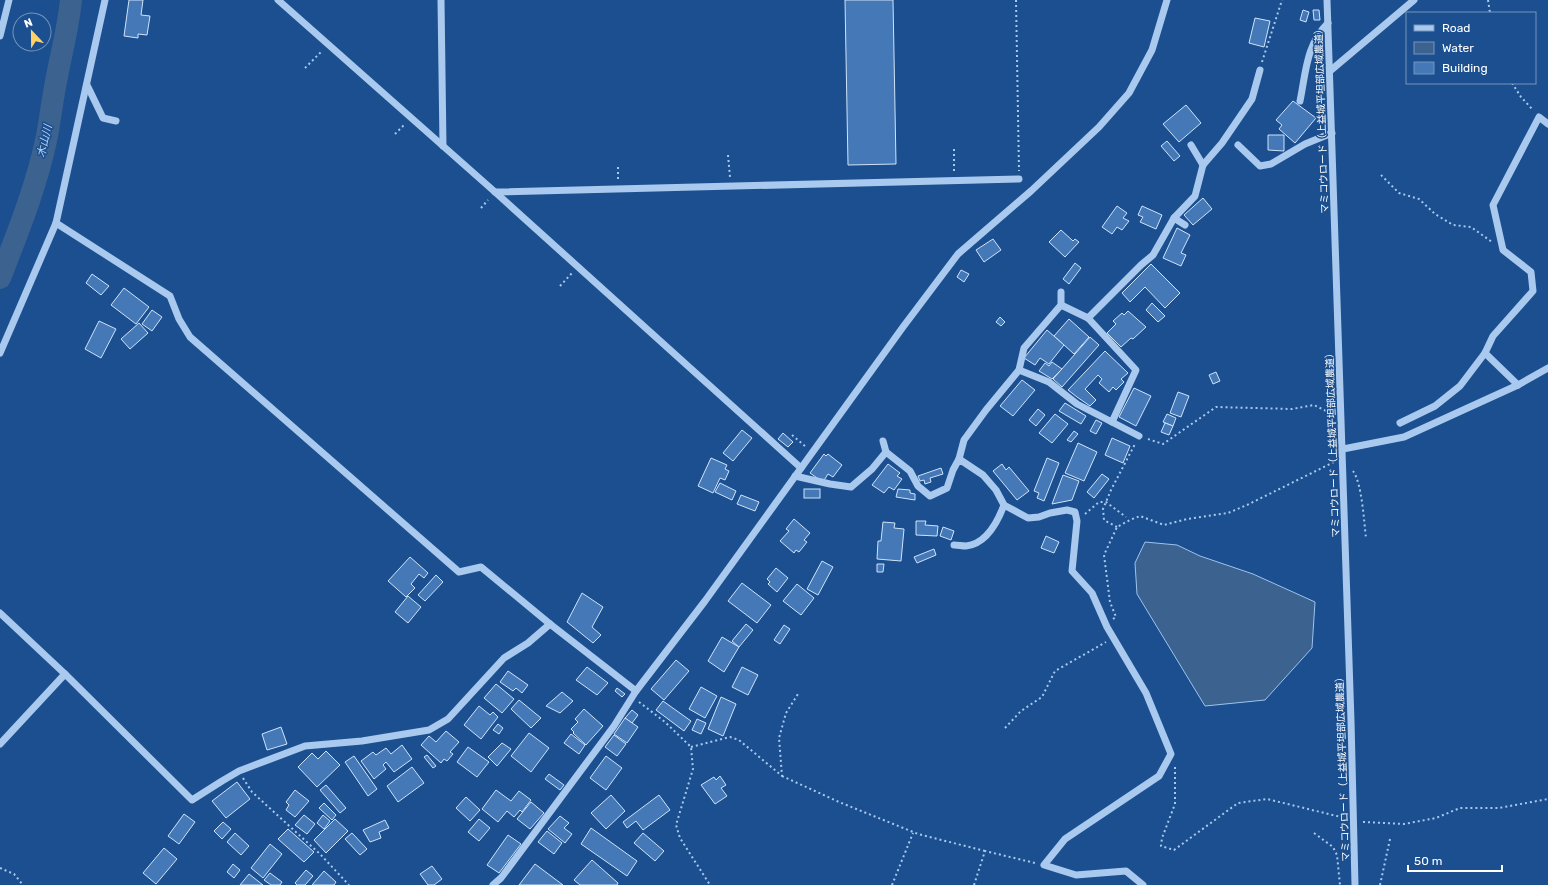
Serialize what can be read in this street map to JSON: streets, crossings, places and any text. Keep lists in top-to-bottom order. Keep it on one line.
{"streets":{"street":["マミコウロード（上益城平坦部広域農道）"]},"water":["木山川"],"legend":["Road","Water","Building"],"scale_bar":"50 m","north":"top"}
